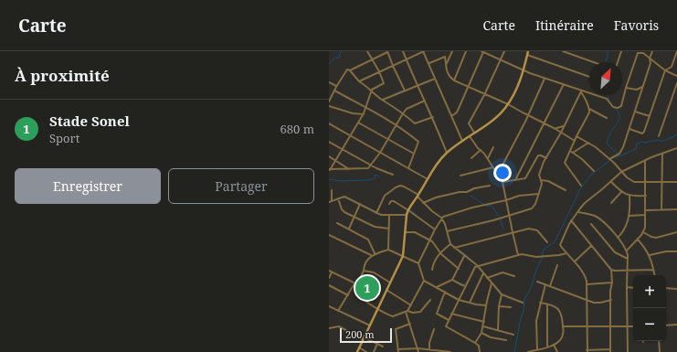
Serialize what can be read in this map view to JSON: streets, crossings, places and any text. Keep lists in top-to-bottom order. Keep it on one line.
{"scale_bar":"200 m","north":"top right","page":{"header":"Carte","nav":["Carte","Itinéraire","Favoris"],"heading":"À proximité","list":[{"mark":"1","name":"Stade Sonel","note":"Sport","value":"680 m"}],"buttons":["Enregistrer","Partager"],"pins":"1","map_buttons":["+","−"],"scale":"200 m"}}
